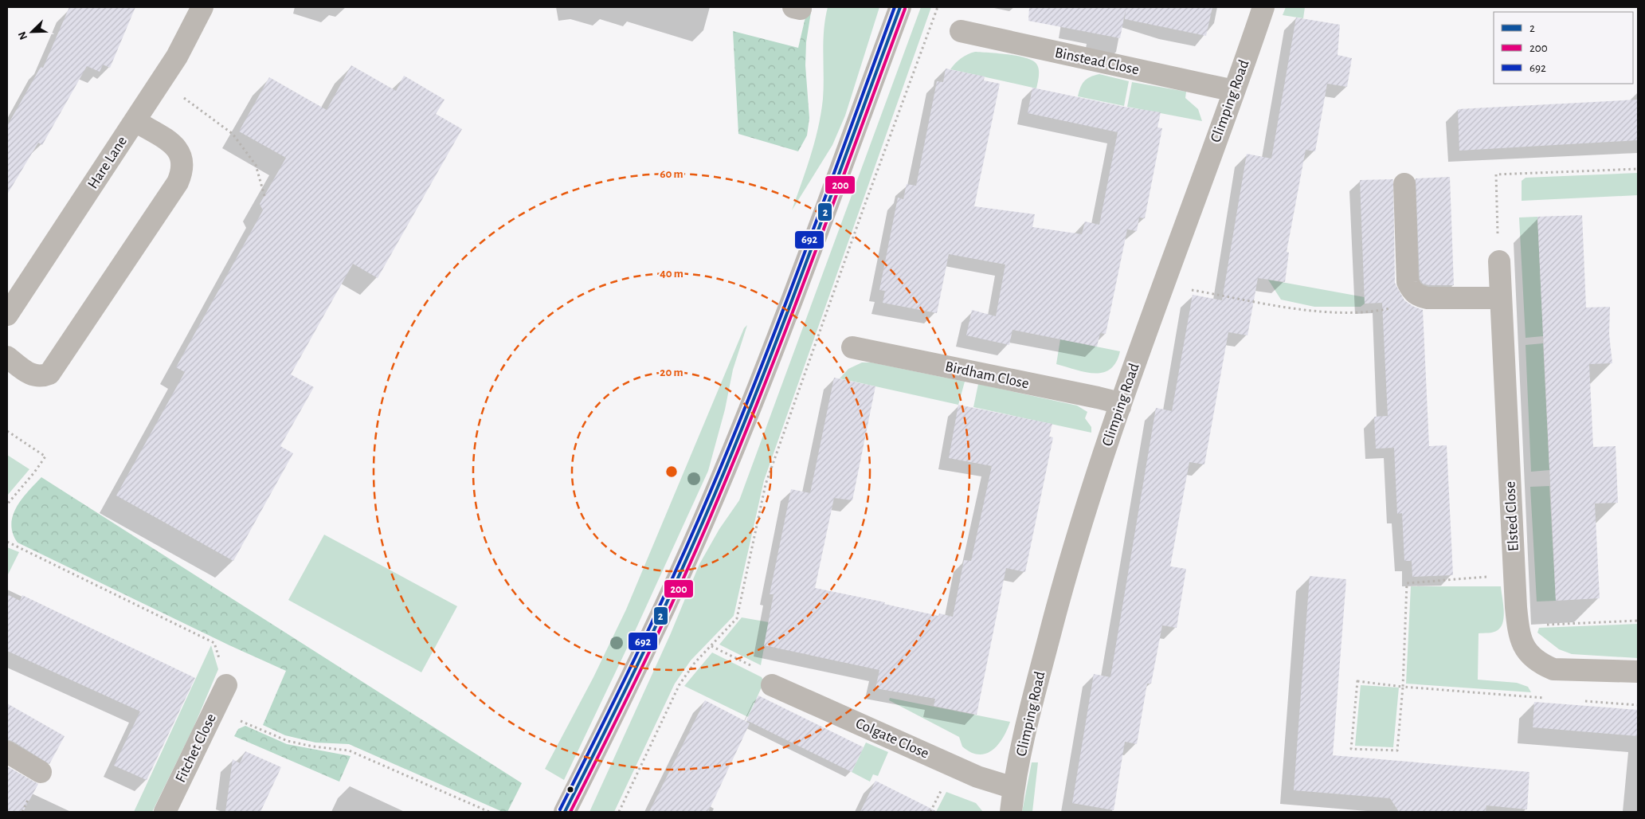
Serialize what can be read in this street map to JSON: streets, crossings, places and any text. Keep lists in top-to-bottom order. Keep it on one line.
{"streets":{"street":["Binstead Close","Climping Road","Hare Lane","Birdham Close","Elsted Close","Colgate Close","Fitchet Close"]},"crossings":[["Binstead Close","Climping Road"],["Climping Road","Birdham Close"],["Climping Road","Colgate Close"]],"lines":["transit line 2","transit line 692","transit line 200"],"legend":["2","200","692"],"north":"bottom left","rings":["60 m","40 m","20 m"]}
